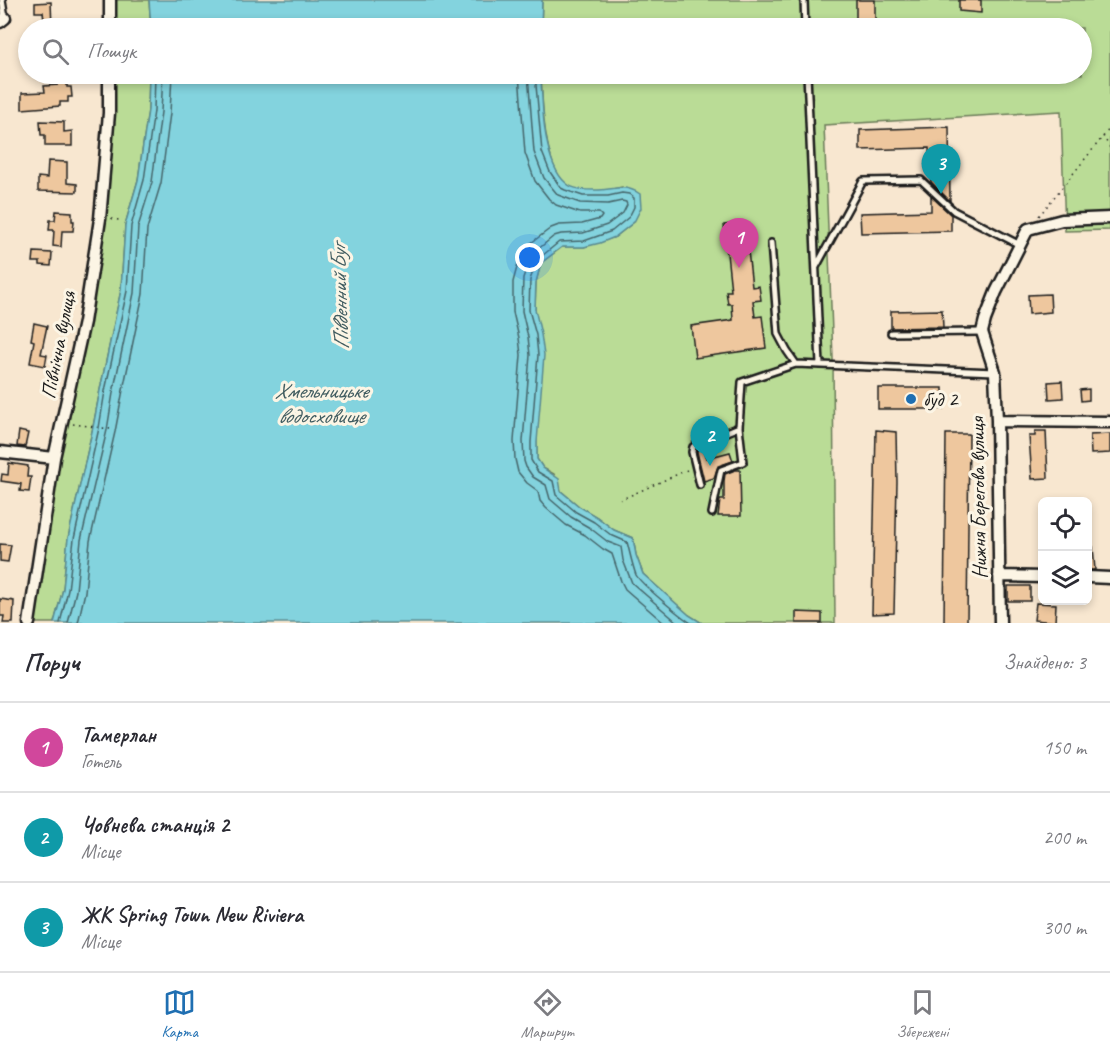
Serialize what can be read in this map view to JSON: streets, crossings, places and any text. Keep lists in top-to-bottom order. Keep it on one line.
{"streets":{"street":["Північна вулиця","Нижня Берегова вулиця"]},"water":["Південний Буг","Хмельницьке водосховище"],"places":["буд 2"],"page":{"search":"Пошук","pins":["3","1","2"],"heading":["Поруч","Знайдено: 3"],"list":[{"mark":"1","name":"Тамерлан","note":"Готель","value":"150 m"},{"mark":"2","name":"Човнева станція 2","note":"Місце","value":"200 m"},{"mark":"3","name":"ЖК Spring Town New Riviera","note":"Місце","value":"300 m"}],"nav":["Карта","Маршрут","Збережені"]}}
